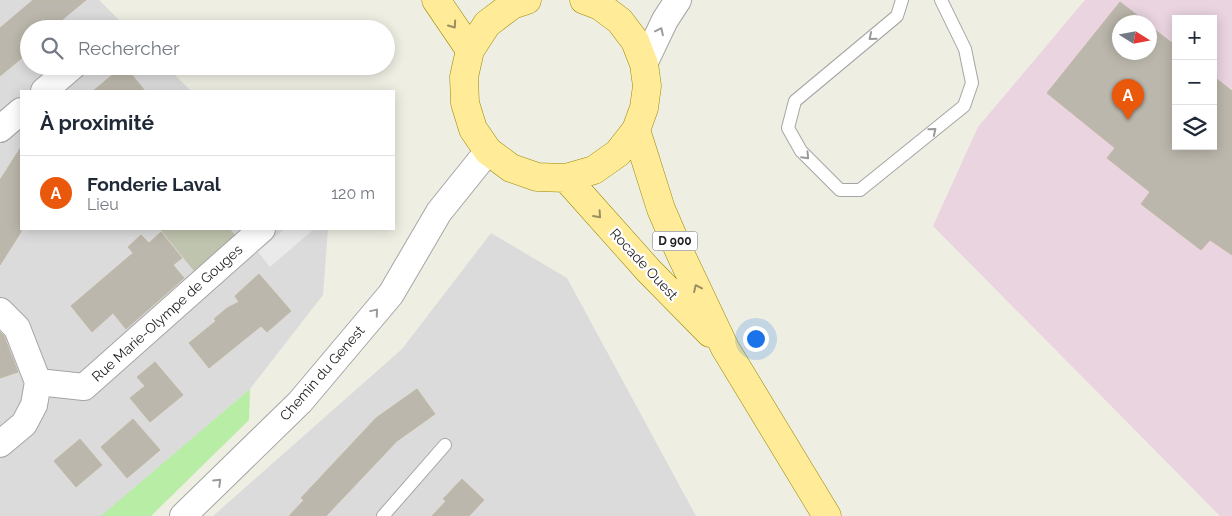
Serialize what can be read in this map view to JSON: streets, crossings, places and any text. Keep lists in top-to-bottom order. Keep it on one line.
{"streets":{"main road":["D 900","Rocade Ouest"],"street":["Rue Marie-Olympe de Gouges","Chemin du Genest"]},"one_way":["Chemin du Genest"],"north":"right","page":{"map_buttons":["+","−"],"search":"Rechercher","pins":"A","heading":"À proximité","list":[{"mark":"A","name":"Fonderie Laval","note":"Lieu","value":"120 m"}]}}
